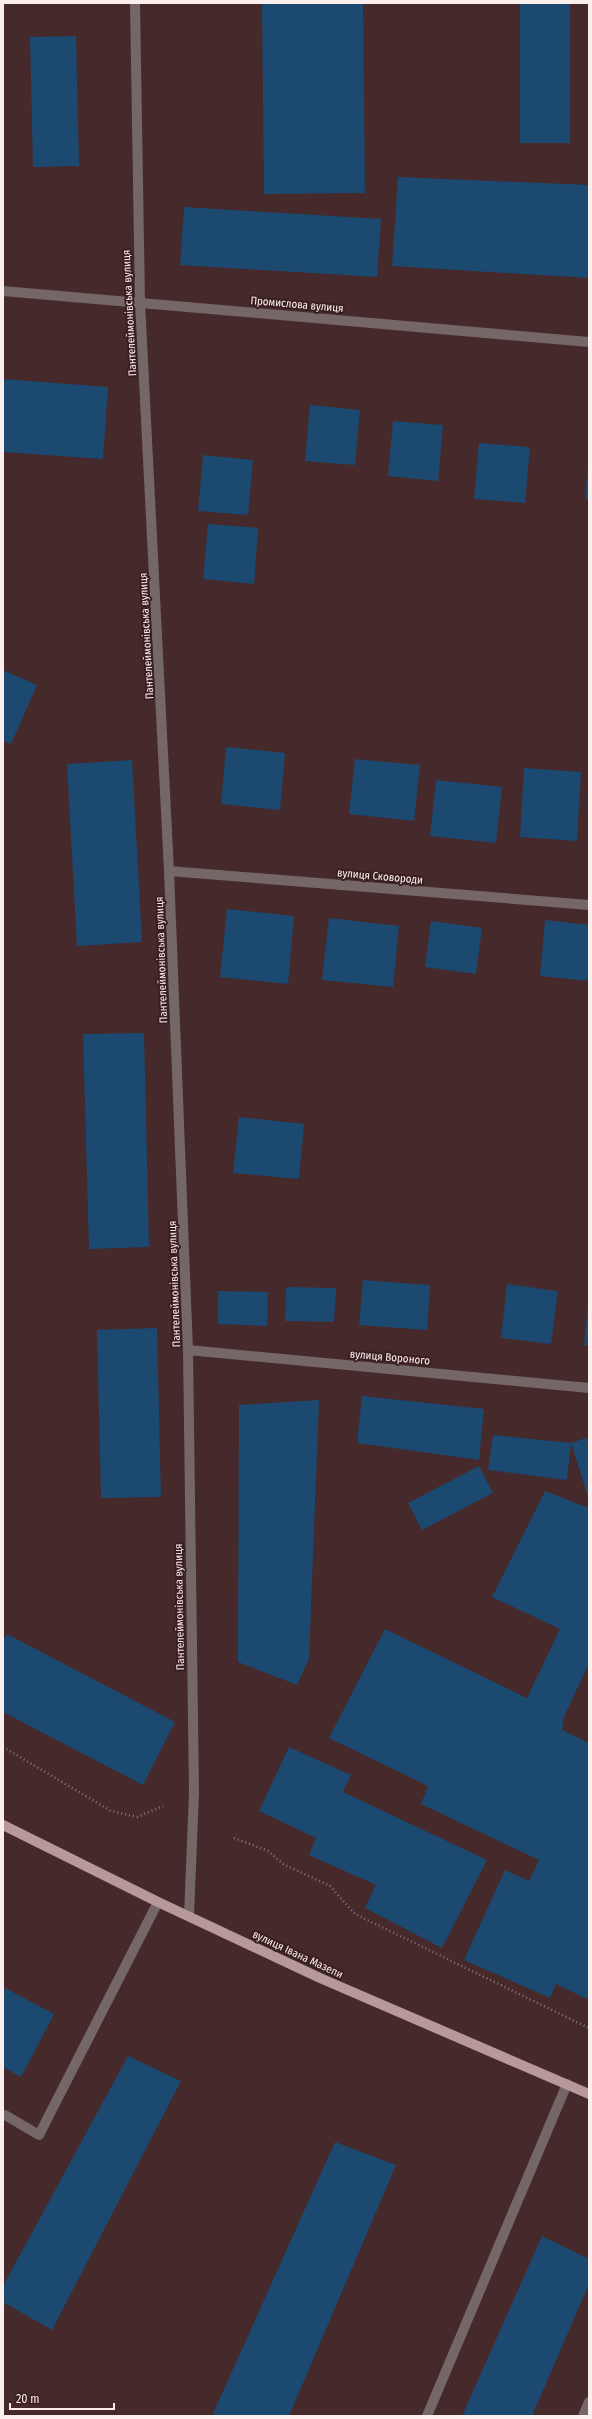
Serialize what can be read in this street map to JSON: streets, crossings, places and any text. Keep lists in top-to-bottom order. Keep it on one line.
{"streets":{"main road":["вулиця Івана Мазепи"],"street":["Промислова вулиця","Пантелеймонівська вулиця","вулиця Сковороди","вулиця Вороного"]},"crossings":[["Промислова вулиця","Пантелеймонівська вулиця"],["Пантелеймонівська вулиця","вулиця Сковороди"],["Пантелеймонівська вулиця","вулиця Вороного"],["Пантелеймонівська вулиця","вулиця Івана Мазепи"]],"scale_bar":"20 m"}
